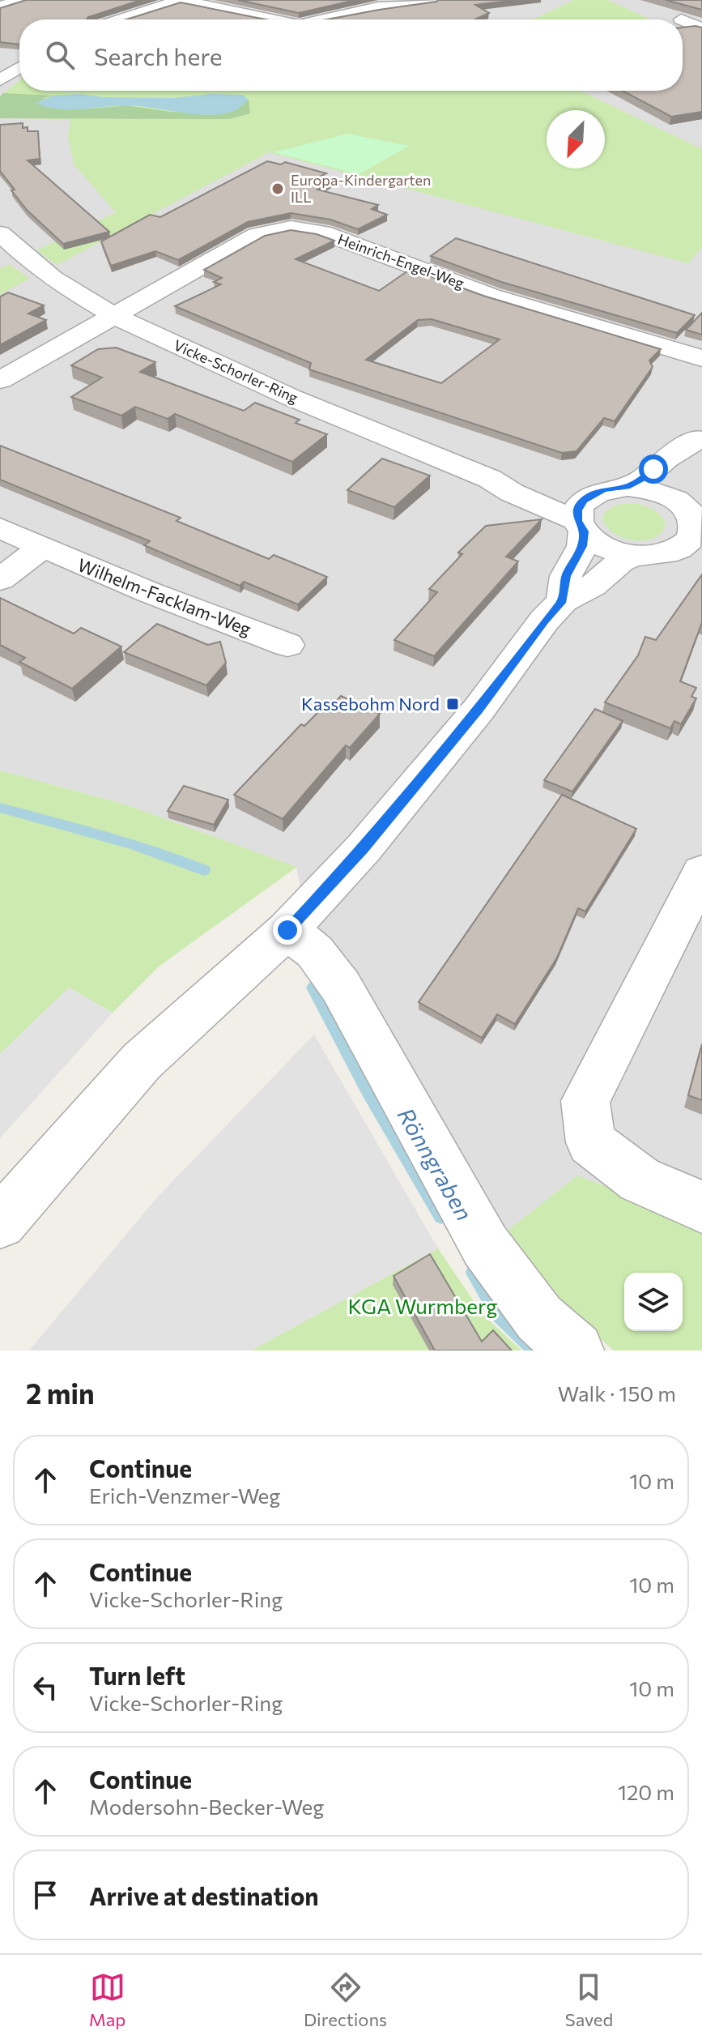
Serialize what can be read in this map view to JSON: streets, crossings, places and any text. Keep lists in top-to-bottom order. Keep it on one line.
{"streets":{"street":["Heinrich-Engel-Weg","Vicke-Schorler-Ring","Wilhelm-Facklam-Weg"]},"crossings":[["Heinrich-Engel-Weg","Vicke-Schorler-Ring"]],"water":["Rönngraben"],"parks":["KGA Wurmberg"],"places":{"other":["Europa-Kindergarten ILL"],"transit":["Kassebohm Nord"]},"north":"bottom left","page":{"search":"Search here","heading":["2 min","Walk · 150 m"],"list":[["Continue","Erich-Venzmer-Weg","10 m"],["Continue","Vicke-Schorler-Ring","10 m"],["Turn left","Vicke-Schorler-Ring","10 m"],["Continue","Modersohn-Becker-Weg","120 m"],"Arrive at destination"],"nav":["Map","Directions","Saved"]}}
